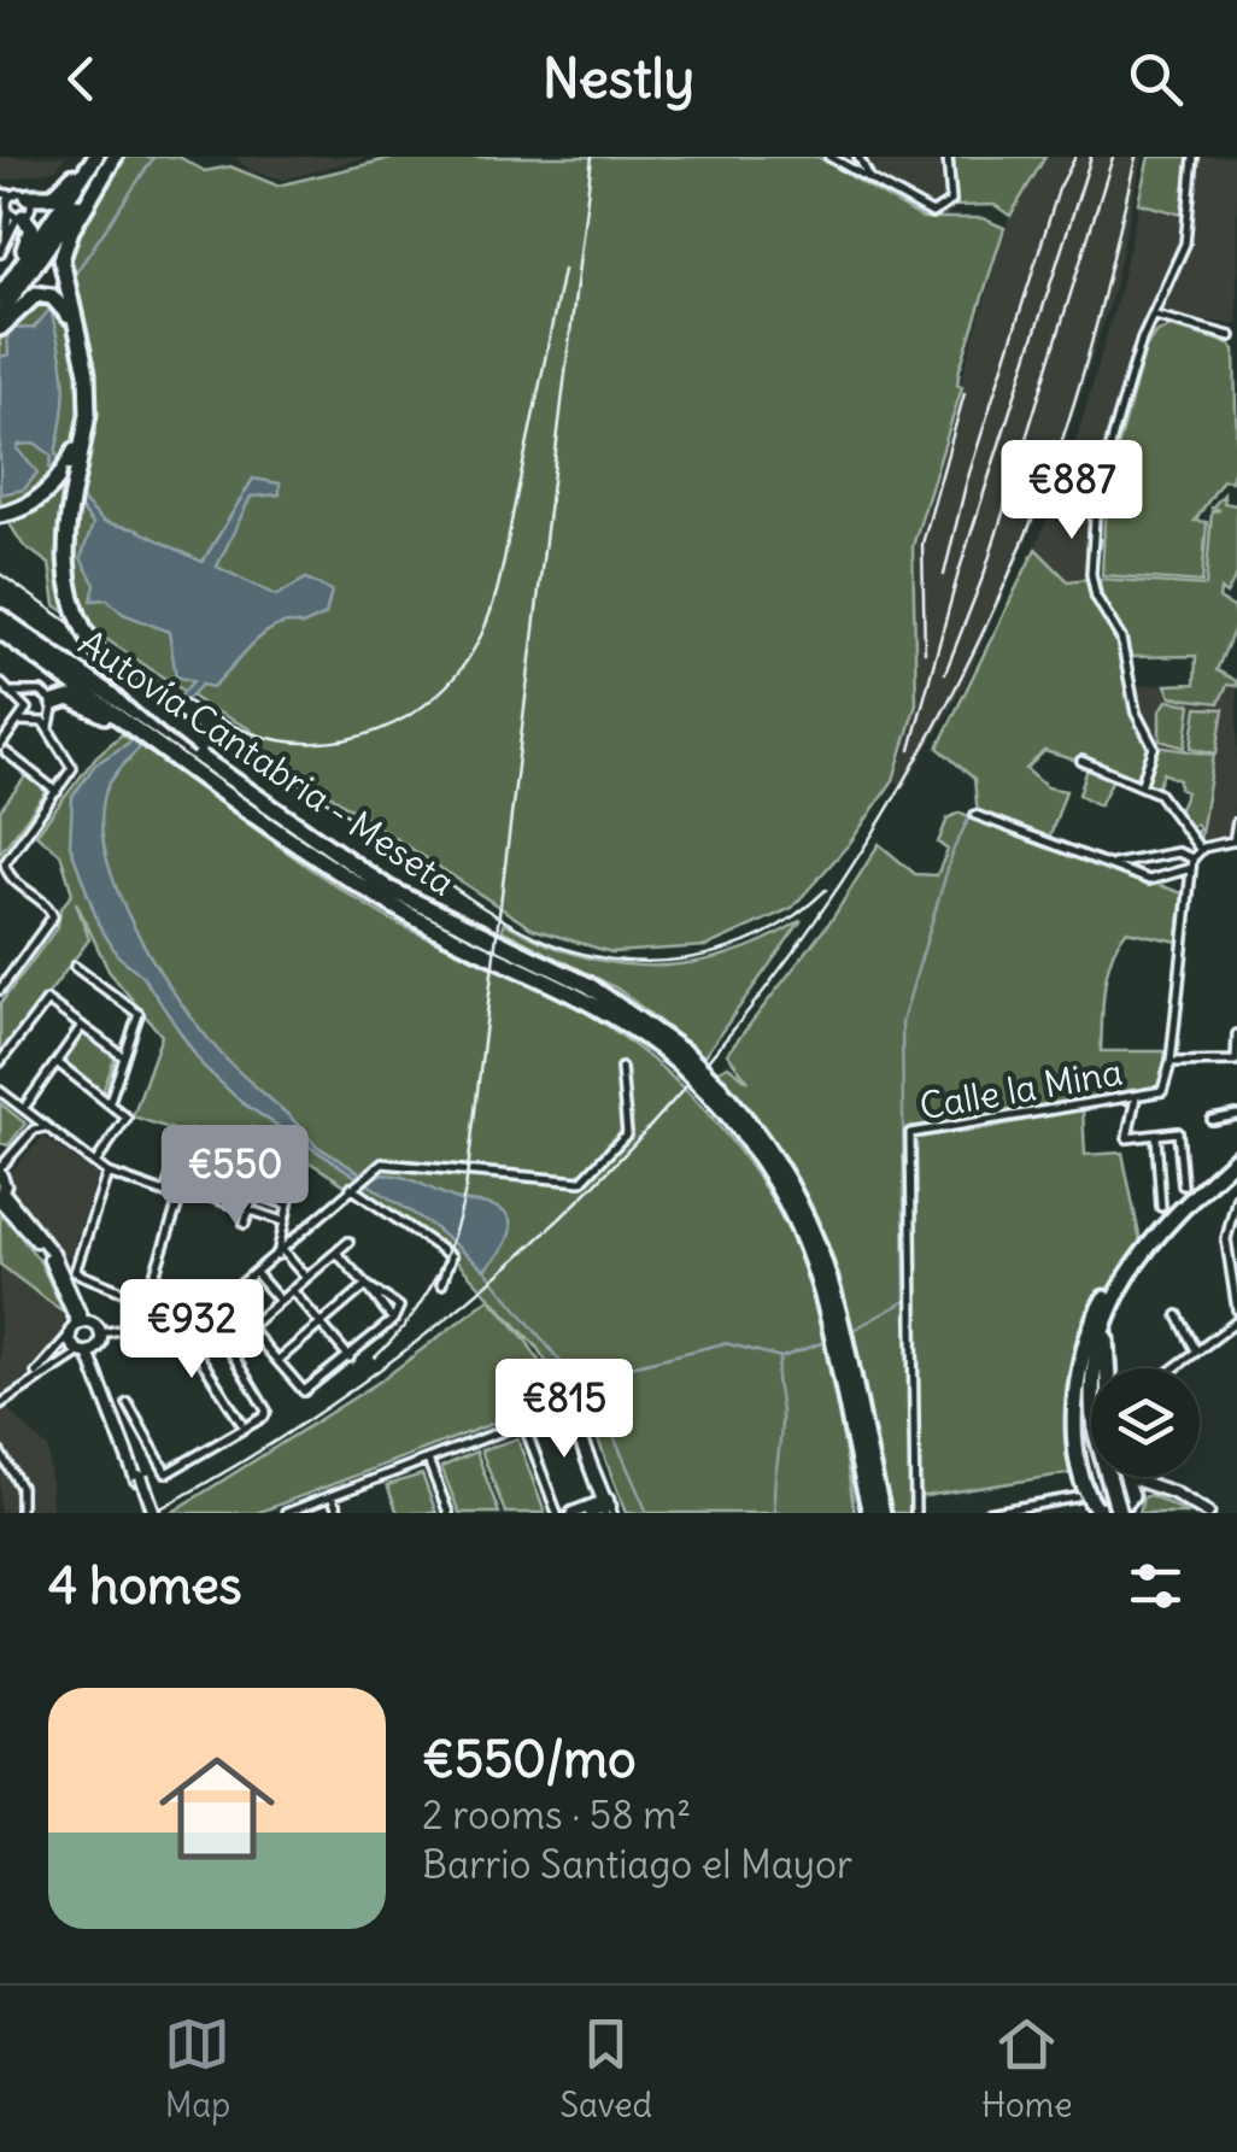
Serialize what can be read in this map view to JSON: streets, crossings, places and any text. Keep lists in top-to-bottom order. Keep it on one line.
{"streets":{"highway":["Autovía Cantabria - Meseta"],"street":["Calle la Mina"]},"page":{"header":"Nestly","price":["€887","€550","€932","€815"],"heading":"4 homes","list":[{"name":"€550/mo","note":"2 rooms · 58 m² · Barrio Santiago el Mayor"}],"tabs":["Map","Saved","Home"]}}
